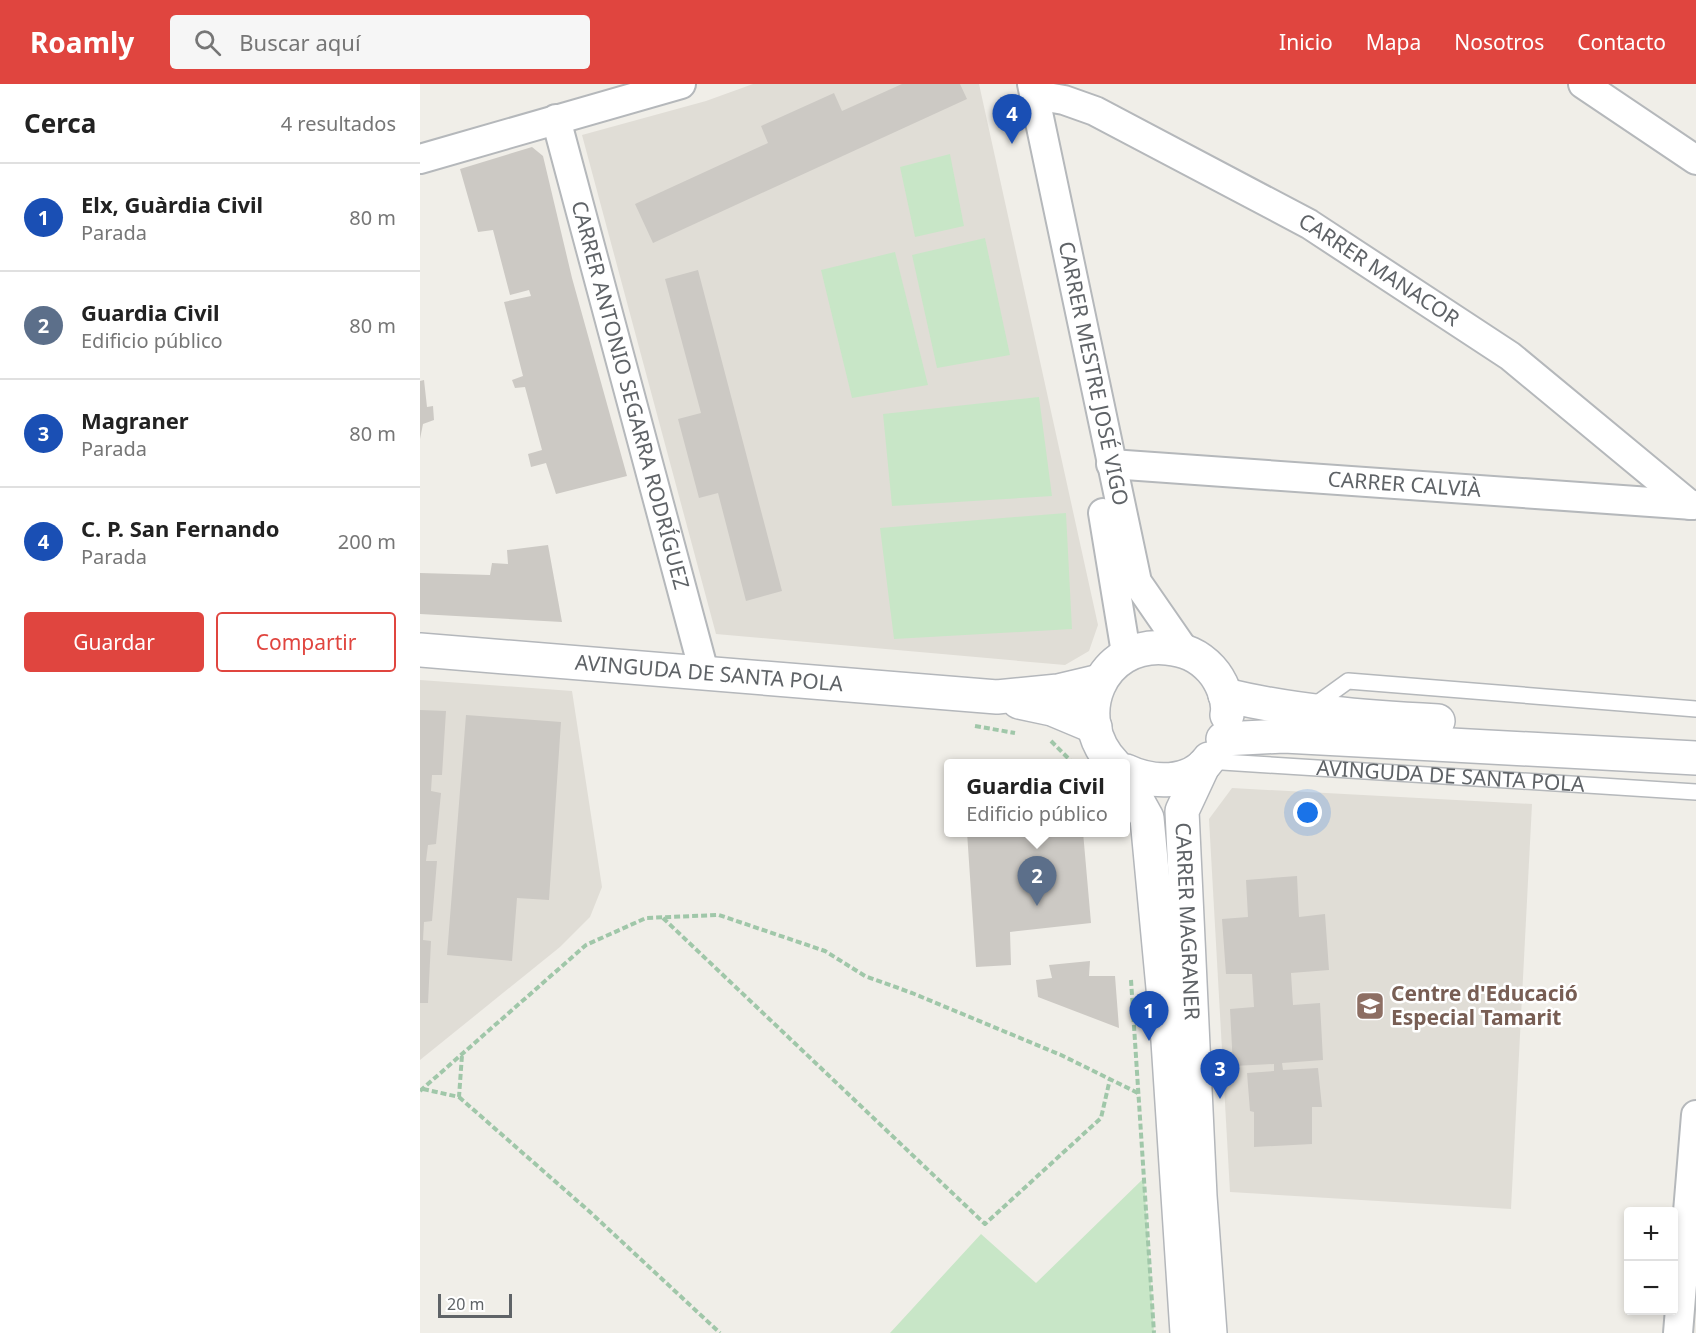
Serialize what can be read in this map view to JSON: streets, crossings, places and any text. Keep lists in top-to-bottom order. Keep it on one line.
{"streets":{"main road":["AVINGUDA DE SANTA POLA","CARRER MAGRANER"],"street":["CARRER MANACOR","CARRER MESTRE JOSÉ VIGO","CARRER ANTONIO SEGARRA RODRÍGUEZ","CARRER CALVIÀ"]},"crossings":[["CARRER MANACOR","CARRER MESTRE JOSÉ VIGO"],["CARRER MANACOR","CARRER CALVIÀ"],["CARRER MESTRE JOSÉ VIGO","CARRER CALVIÀ"],["CARRER ANTONIO SEGARRA RODRÍGUEZ","AVINGUDA DE SANTA POLA"],["AVINGUDA DE SANTA POLA","CARRER MAGRANER"]],"places":{"school or university":["Centre d'Educació Especial Tamarit"]},"scale_bar":"20 m","page":{"header":"Roamly","search":"Buscar aquí","nav":["Inicio","Mapa","Nosotros","Contacto"],"heading":["Cerca","4 resultados"],"pins":["4","2","1","3"],"list":[{"mark":"1","name":"Elx, Guàrdia Civil","note":"Parada","value":"80 m"},{"mark":"2","name":"Guardia Civil","note":"Edificio público","value":"80 m"},{"mark":"3","name":"Magraner","note":"Parada","value":"80 m"},{"mark":"4","name":"C. P. San Fernando","note":"Parada","value":"200 m"}],"buttons":["Guardar","Compartir"],"popup":["Guardia Civil","Edificio público"],"map_buttons":["+","−"],"scale":"20 m"}}
